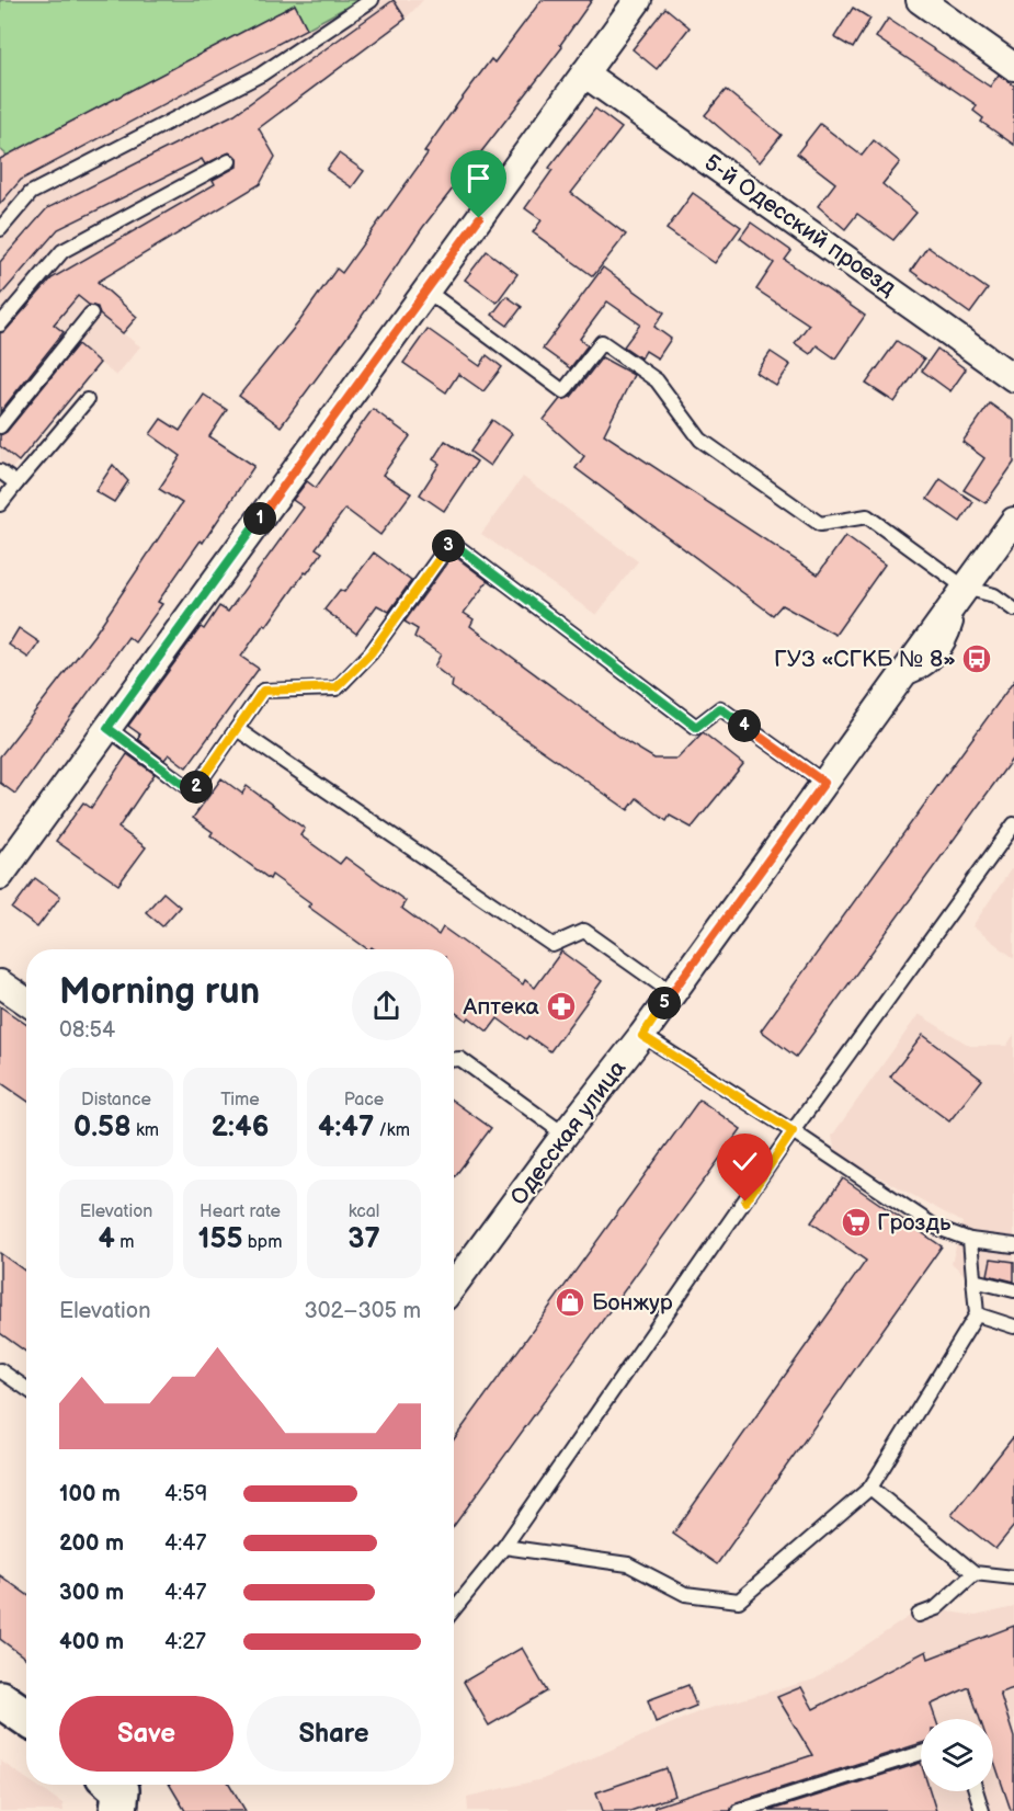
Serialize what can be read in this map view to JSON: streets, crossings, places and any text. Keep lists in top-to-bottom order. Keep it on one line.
{"streets":{"street":["5-й Одесский проезд","Одесская улица"]},"places":{"bus stop":["ГУЗ «СГКБ № 8»"],"pharmacy":["Аптека"],"supermarket":["Гроздь"],"shop":["Бонжур"]},"page":{"pins":["1","3","4","2","5"],"heading":["Morning run","08:54"],"stats":[["Distance","0.58 km"],["Time","2:46"],["Pace","4:47 /km"],["Elevation","4 m"],["Heart rate","155 bpm"],["kcal","37"]],"chart":["Elevation","302–305 m"],"list":[{"name":"100 m","note":"4:59"},{"name":"200 m","note":"4:47"},{"name":"300 m","note":"4:47"},{"name":"400 m","note":"4:27"}],"buttons":["Save","Share"]}}
